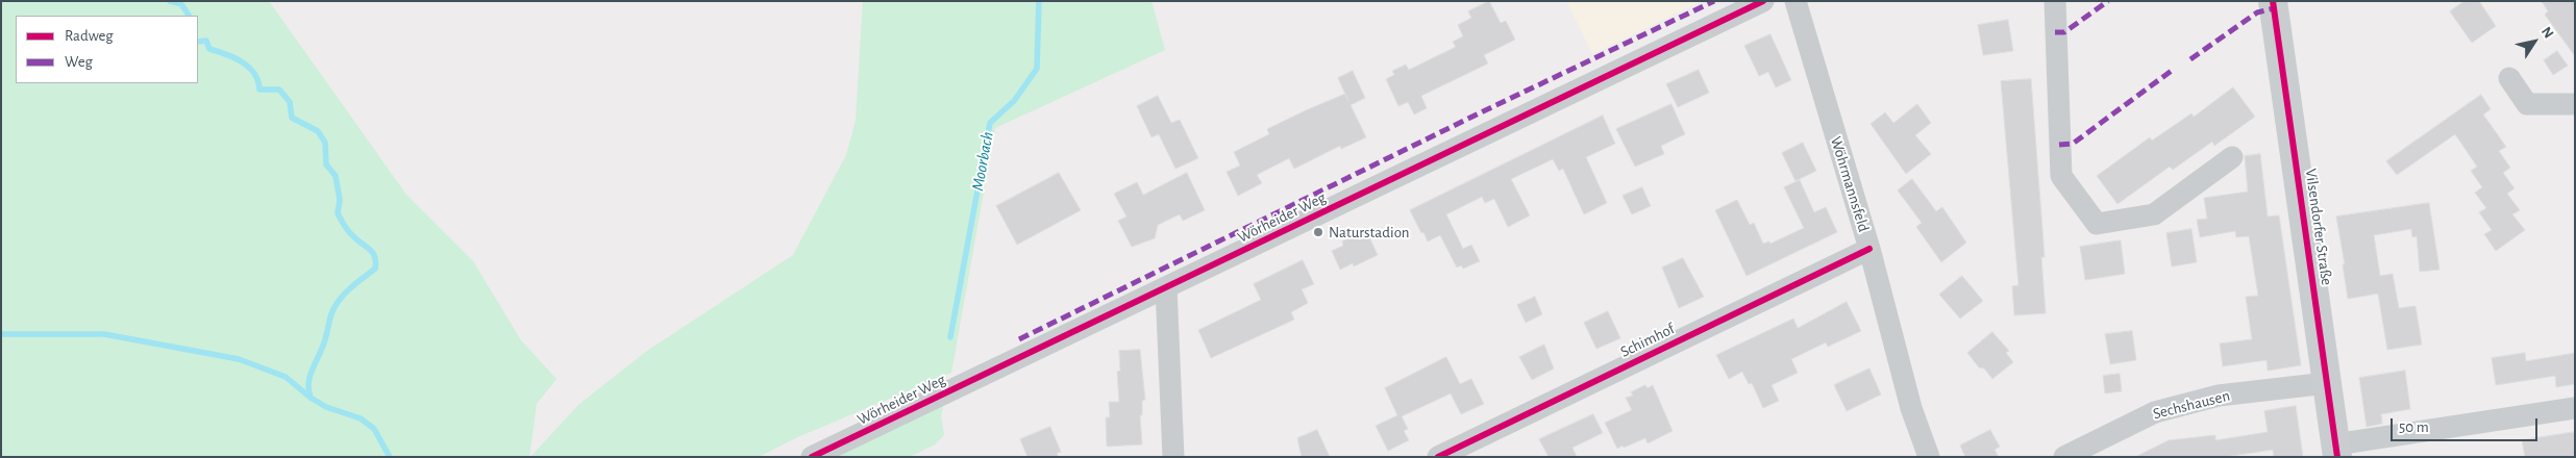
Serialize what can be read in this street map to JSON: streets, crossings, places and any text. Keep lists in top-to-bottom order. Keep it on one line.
{"streets":{"main road":["Vilsendorfer Straße"],"street":["Wöhrmannsfeld","Wörheider Weg","Schimhof","Sechshausen"]},"crossings":[["Wöhrmannsfeld","Schimhof"],["Vilsendorfer Straße","Sechshausen"]],"water":["Moorbach"],"places":["Naturstadion"],"legend":["Radweg","Weg"],"scale_bar":"50 m","north":"top right"}
